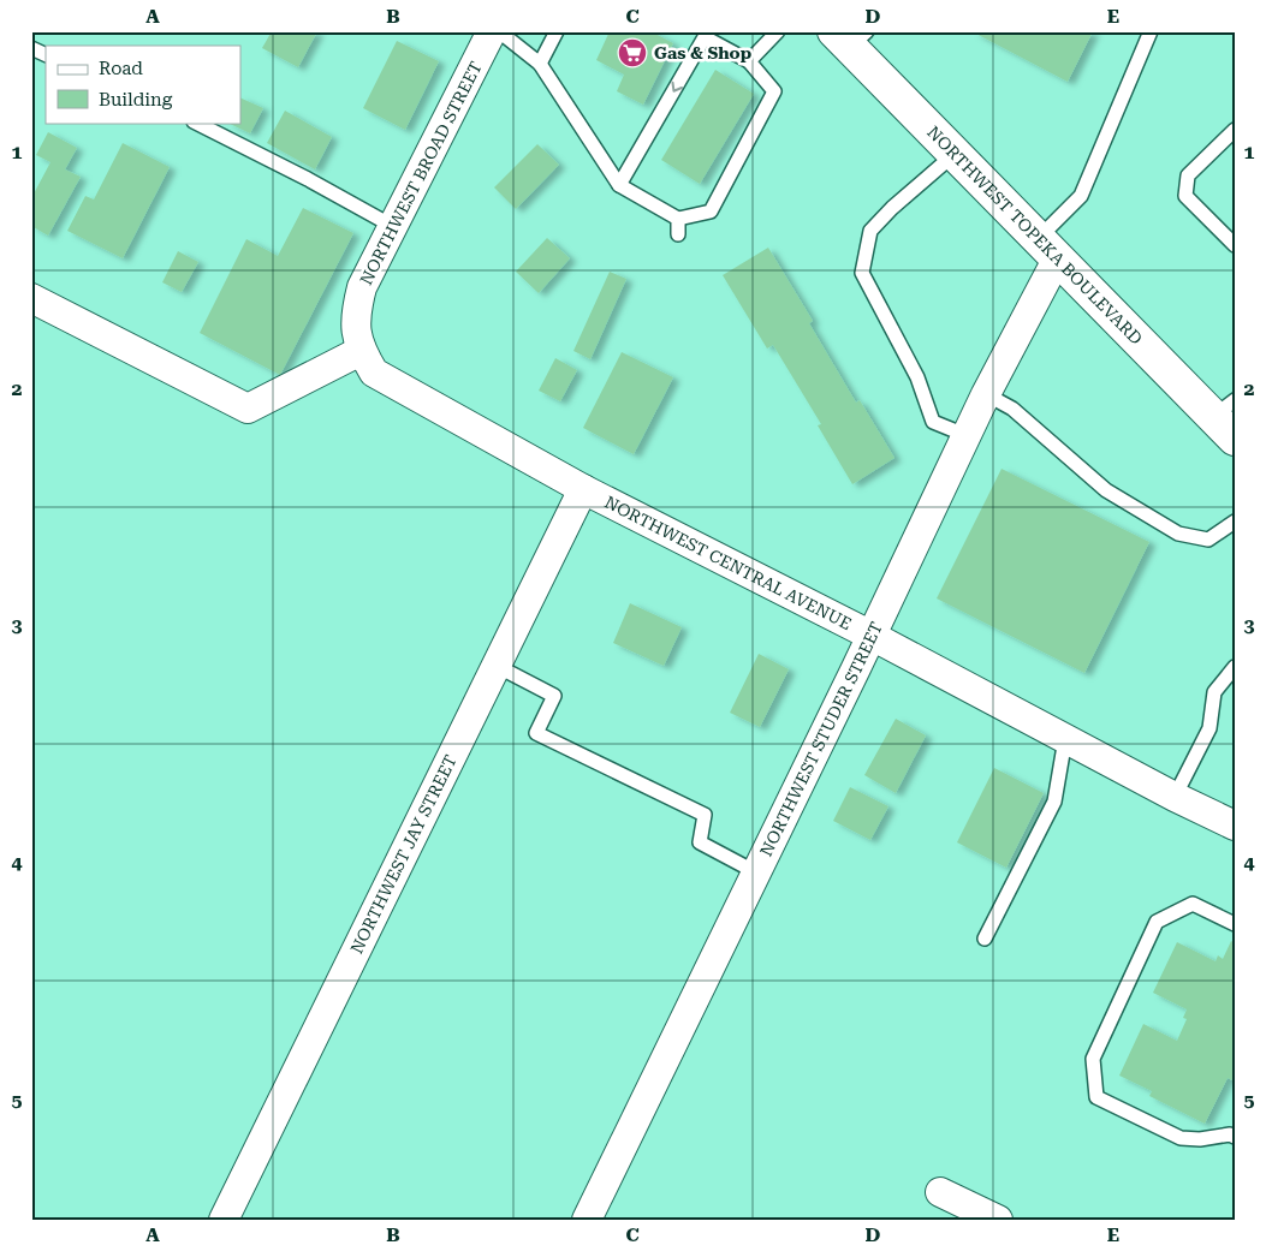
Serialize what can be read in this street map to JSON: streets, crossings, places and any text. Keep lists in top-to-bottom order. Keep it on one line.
{"streets":{"main road":["NORTHWEST TOPEKA BOULEVARD"],"street":["NORTHWEST BROAD STREET","NORTHWEST CENTRAL AVENUE","NORTHWEST STUDER STREET","NORTHWEST JAY STREET"]},"crossings":[["NORTHWEST BROAD STREET","NORTHWEST CENTRAL AVENUE"],["NORTHWEST TOPEKA BOULEVARD","NORTHWEST STUDER STREET"],["NORTHWEST CENTRAL AVENUE","NORTHWEST STUDER STREET"],["NORTHWEST CENTRAL AVENUE","NORTHWEST JAY STREET"]],"places":{"supermarket":["Gas & Shop"]},"legend":["Road","Building"],"grid":{"columns":["A","B","C","D","E"],"rows":["1","2","3","4","5"]}}
